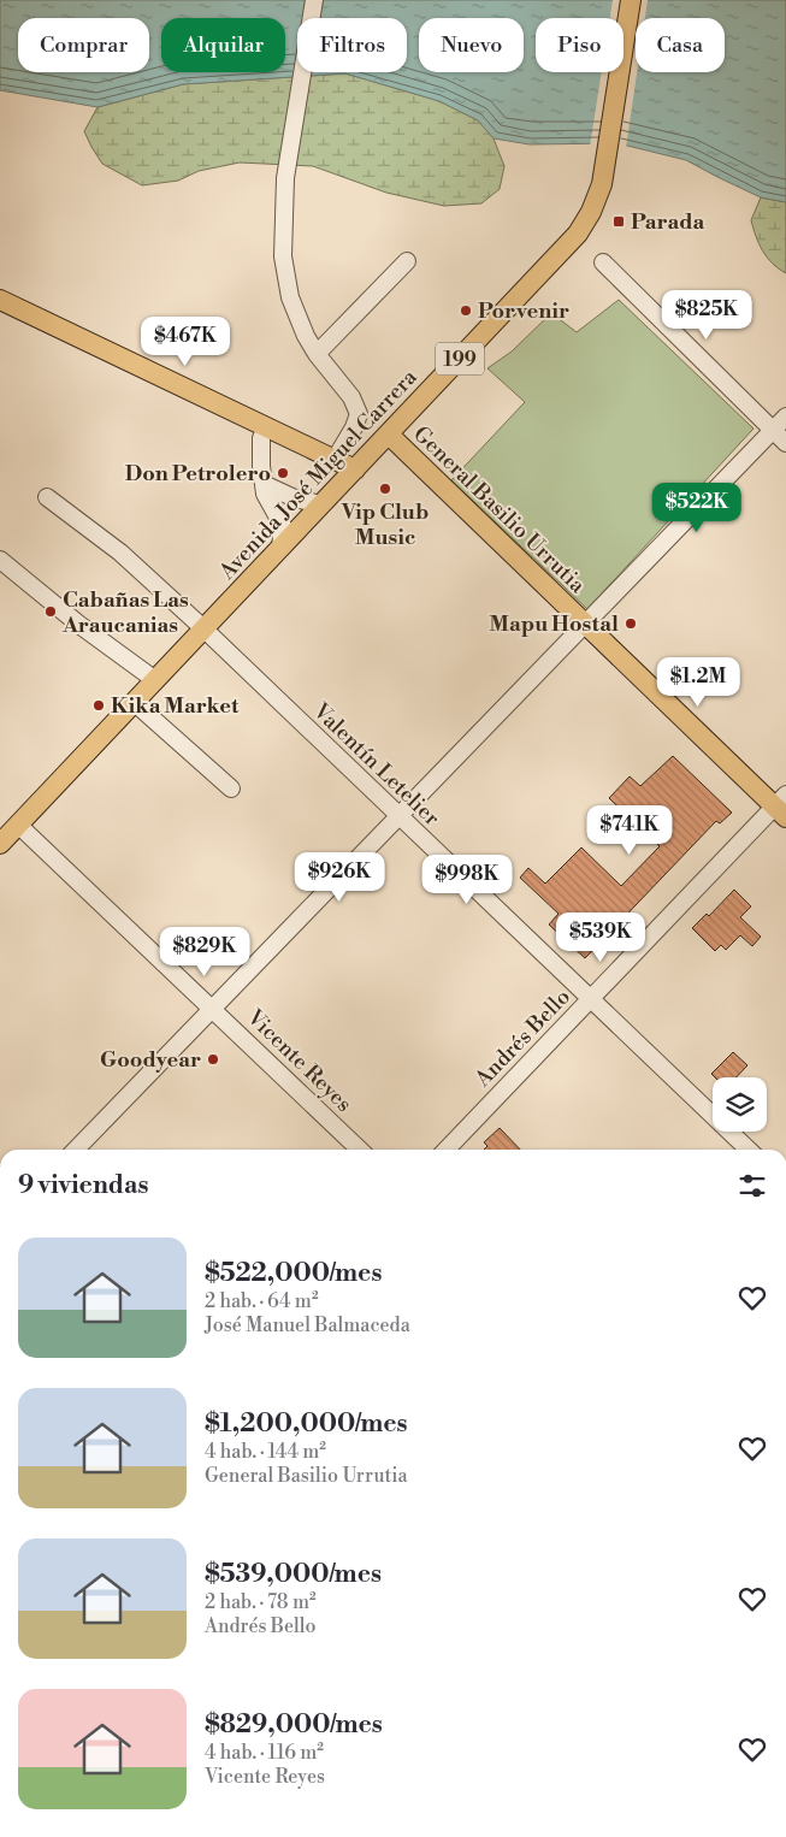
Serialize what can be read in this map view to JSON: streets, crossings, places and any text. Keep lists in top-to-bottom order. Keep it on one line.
{"streets":{"main road":["199","Avenida José Miguel Carrera","General Basilio Urrutia"],"street":["Valentín Letelier","Andrés Bello","Vicente Reyes"]},"crossings":[["Avenida José Miguel Carrera","General Basilio Urrutia"],["Avenida José Miguel Carrera","Valentín Letelier"],["Avenida José Miguel Carrera","Vicente Reyes"],["General Basilio Urrutia","Andrés Bello"],["Valentín Letelier","Andrés Bello"]],"places":{"transit":["Parada"],"other":["Porvenir","Don Petrolero","Vip Club Music","Cabañas Las Araucanias","Mapu Hostal","Kika Market","Goodyear"]},"page":{"chip":["Comprar","Alquilar","Filtros","Nuevo","Piso","Casa"],"price":["$825K","$467K","$522K","$1.2M","$741K","$926K","$998K","$539K","$829K"],"heading":"9 viviendas","list":[{"name":"$522,000/mes","note":"2 hab. · 64 m² · José Manuel Balmaceda"},{"name":"$1,200,000/mes","note":"4 hab. · 144 m² · General Basilio Urrutia"},{"name":"$539,000/mes","note":"2 hab. · 78 m² · Andrés Bello"},{"name":"$829,000/mes","note":"4 hab. · 116 m² · Vicente Reyes"}]}}
